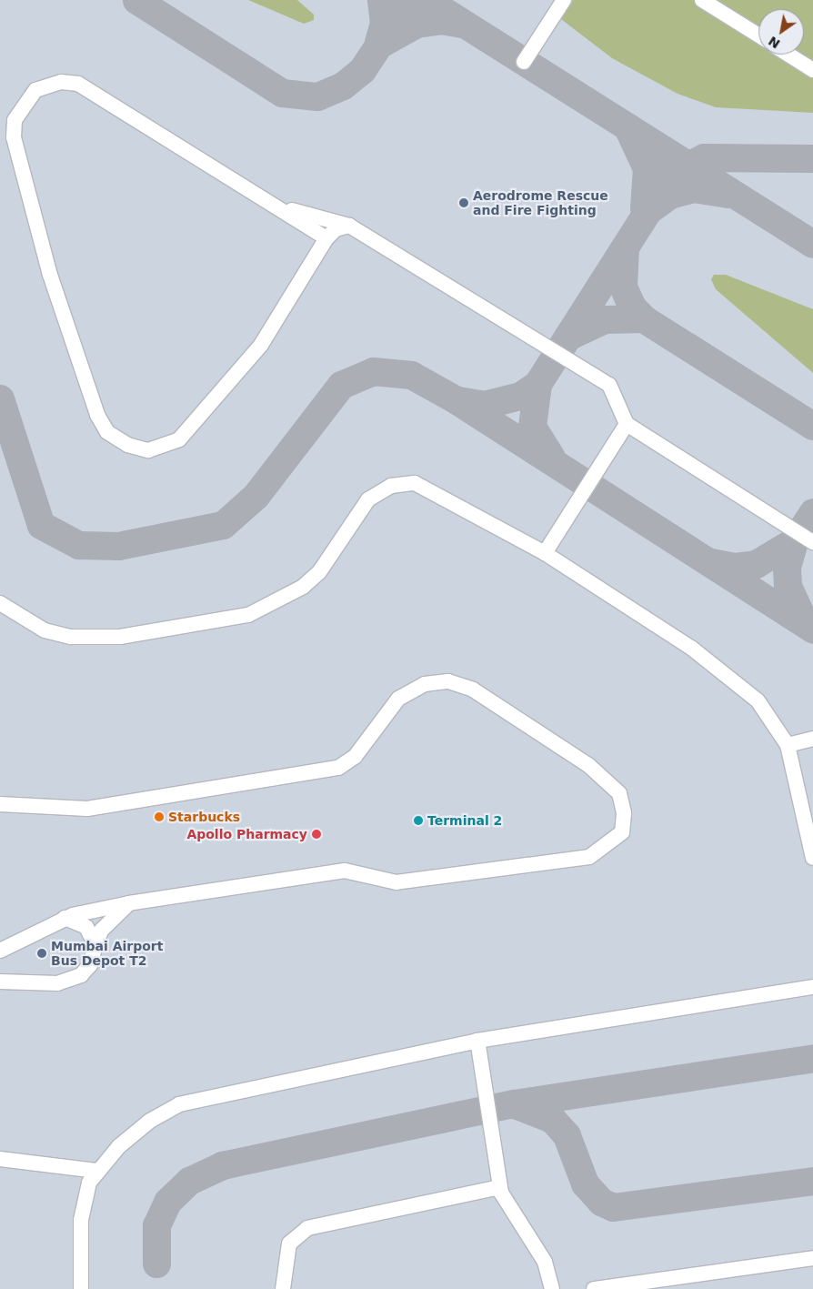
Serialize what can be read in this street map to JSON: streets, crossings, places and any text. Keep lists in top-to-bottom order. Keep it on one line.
{"places":["Aerodrome Rescue and Fire Fighting","Starbucks","Terminal 2","Apollo Pharmacy","Mumbai Airport Bus Depot T2"],"north":"bottom left"}
